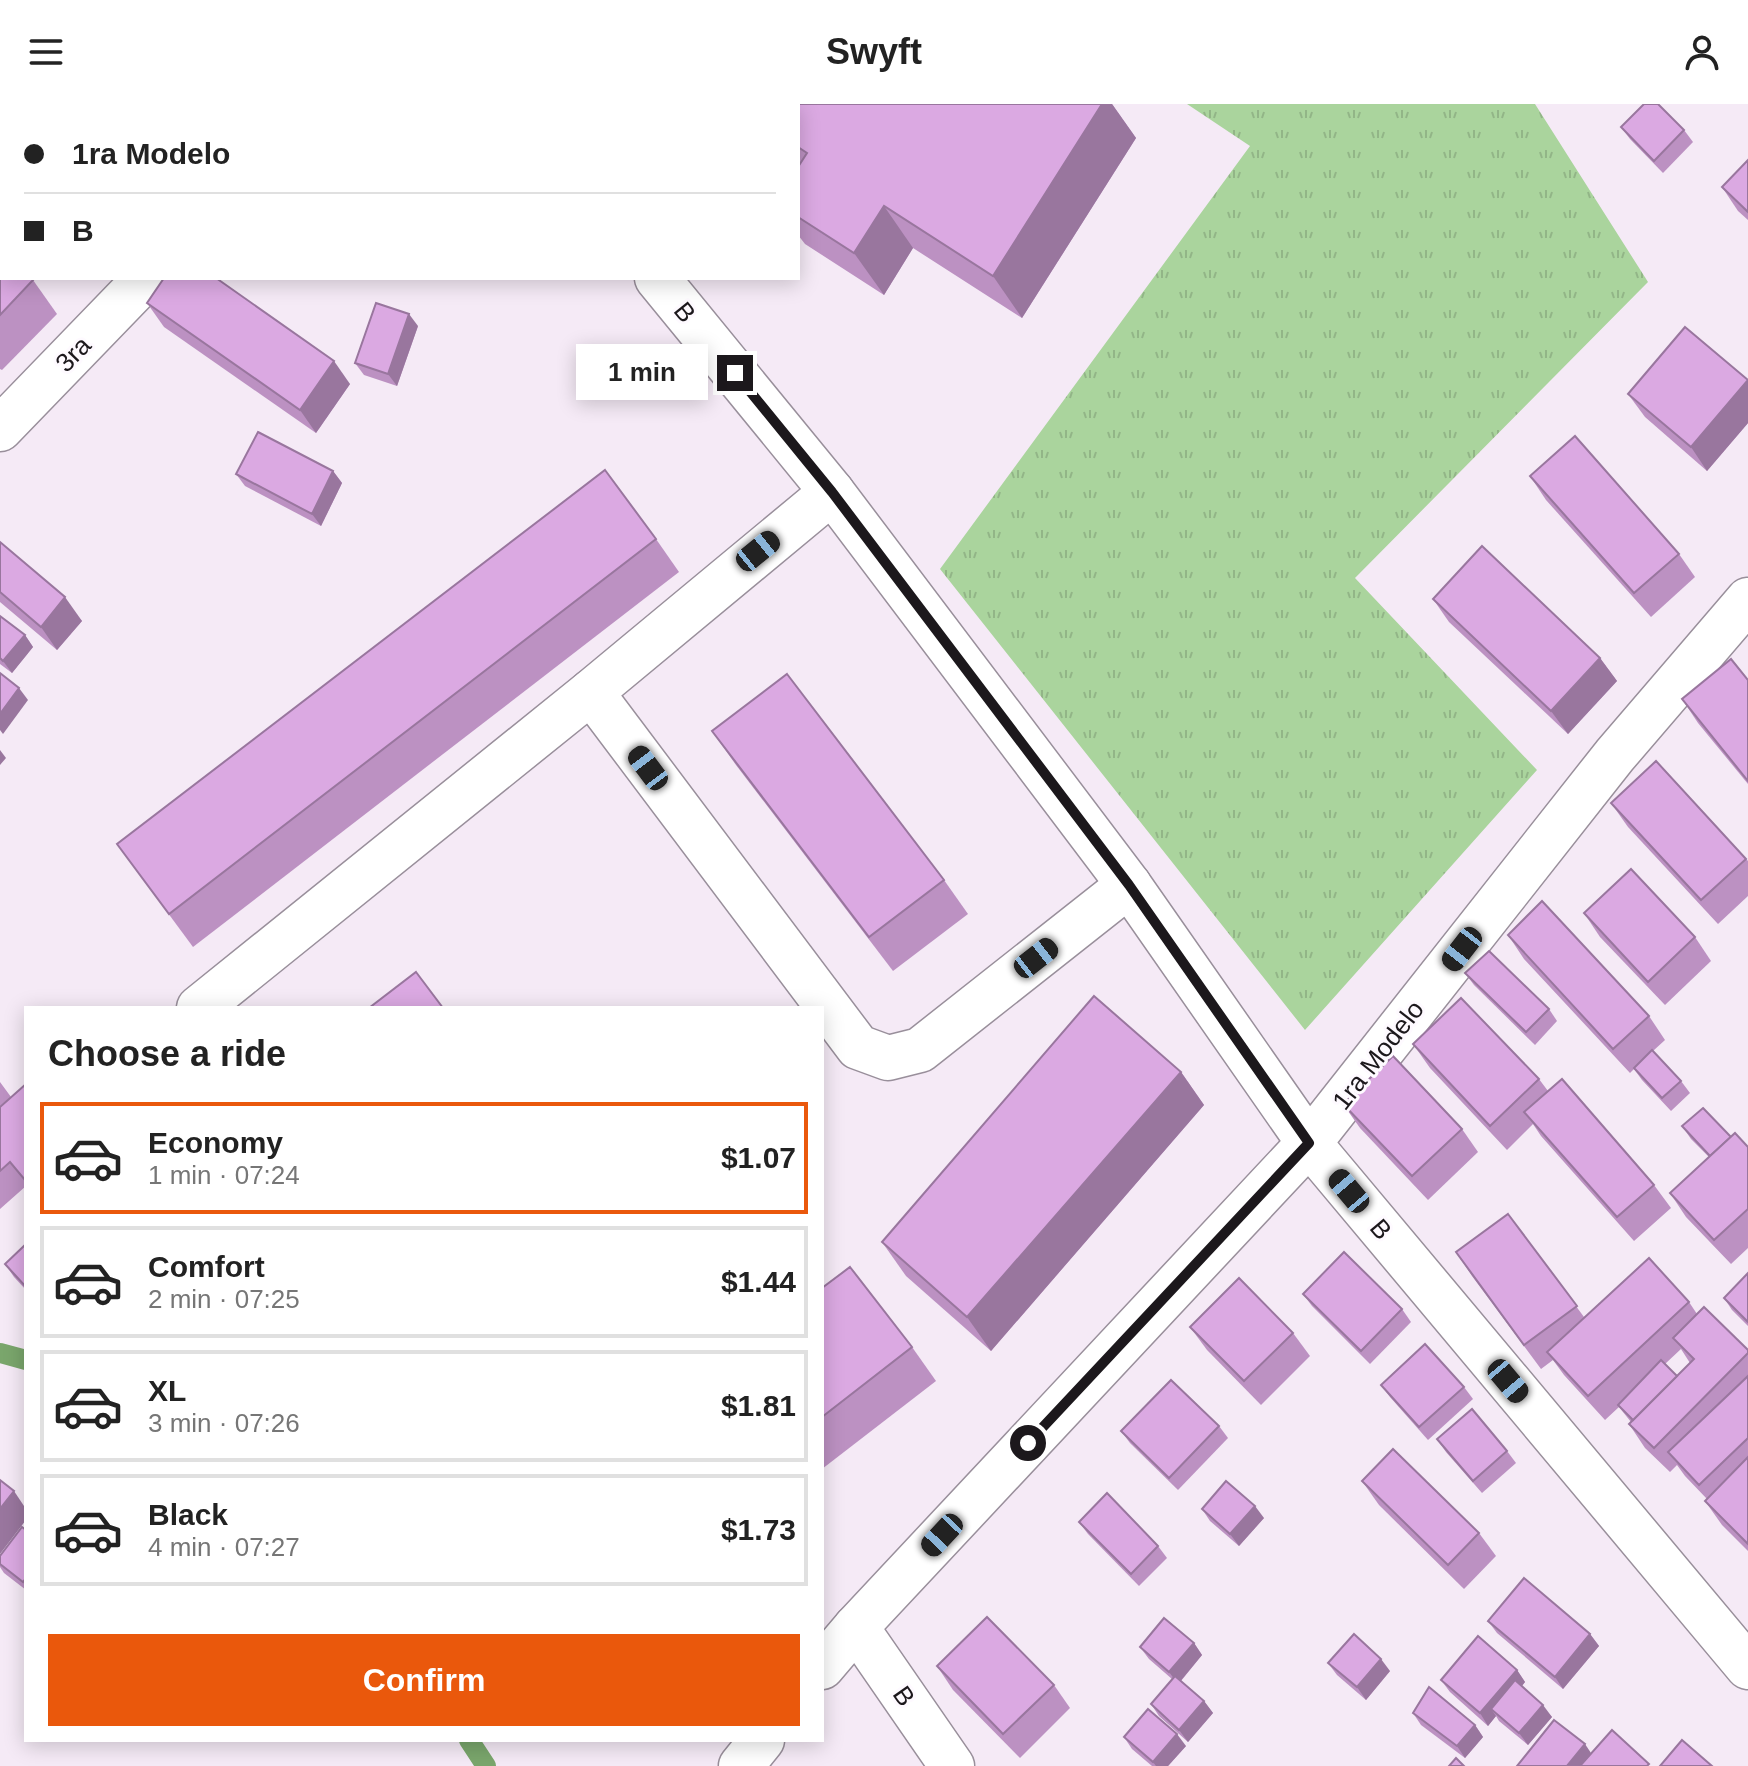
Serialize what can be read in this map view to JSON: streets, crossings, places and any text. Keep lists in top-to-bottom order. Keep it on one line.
{"streets":{"street":["B","3ra","1ra Modelo"]},"crossings":[["B","1ra Modelo"]],"page":{"header":"Swyft","banner":["1ra Modelo","B"],"bubble":"1 min","heading":"Choose a ride","list":[{"name":"Economy","note":"1 min · 07:24","value":"$1.07"},{"name":"Comfort","note":"2 min · 07:25","value":"$1.44"},{"name":"XL","note":"3 min · 07:26","value":"$1.81"},{"name":"Black","note":"4 min · 07:27","value":"$1.73"}],"buttons":"Confirm"}}
